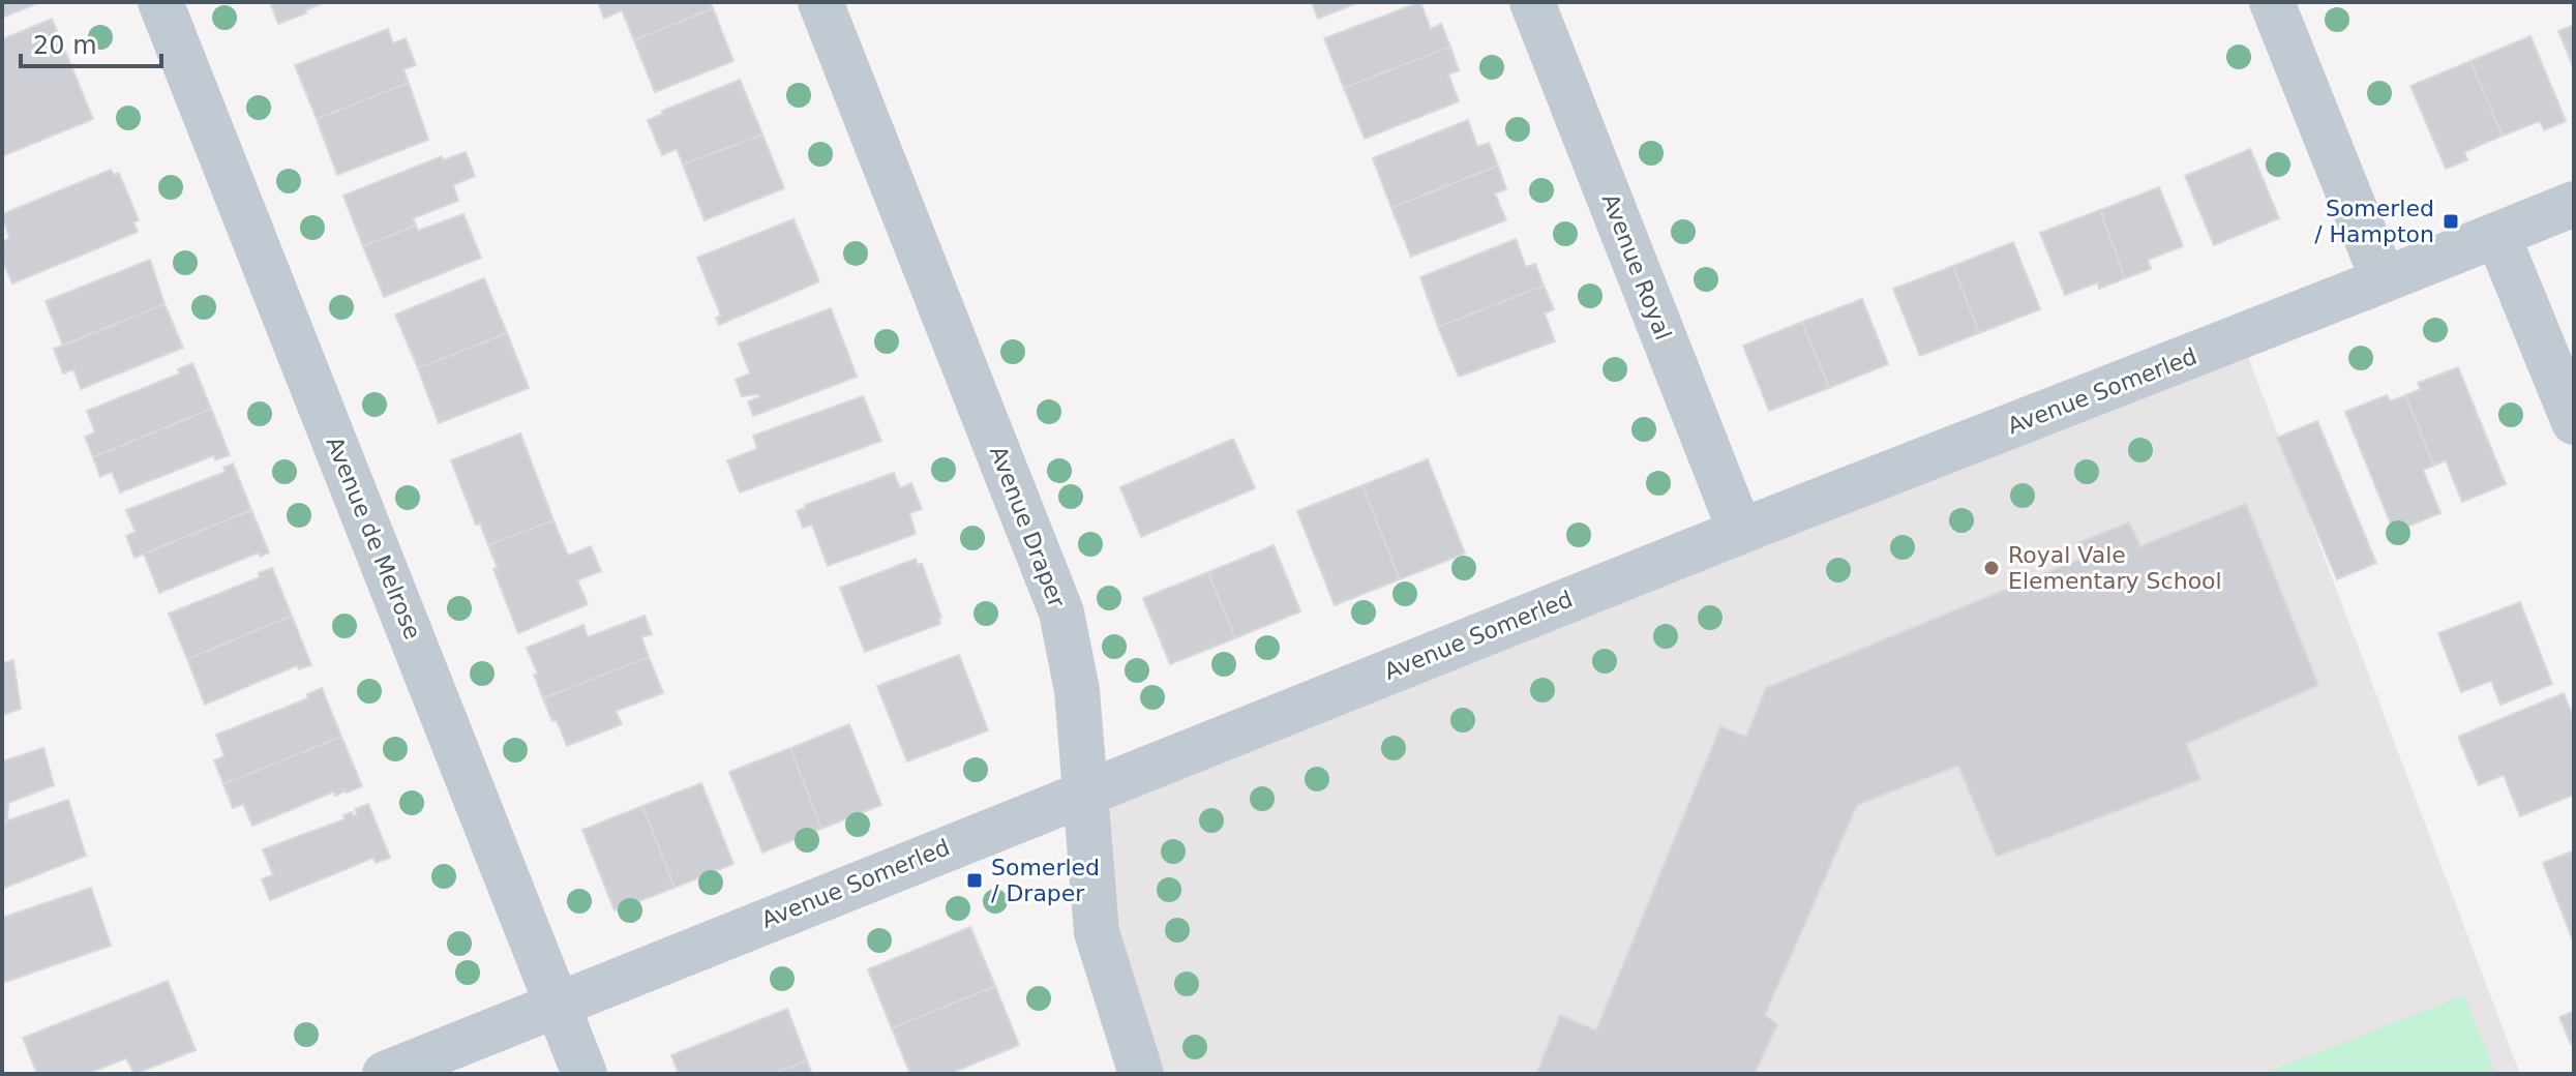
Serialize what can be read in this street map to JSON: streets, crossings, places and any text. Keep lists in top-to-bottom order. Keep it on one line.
{"streets":{"street":["Avenue Royal","Avenue Somerled","Avenue Draper","Avenue de Melrose"]},"crossings":[["Avenue Royal","Avenue Somerled"],["Avenue Somerled","Avenue Draper"],["Avenue Somerled","Avenue de Melrose"]],"places":{"transit":["Somerled / Hampton","Somerled / Draper"],"other":["Royal Vale Elementary School"]},"scale_bar":"20 m"}
